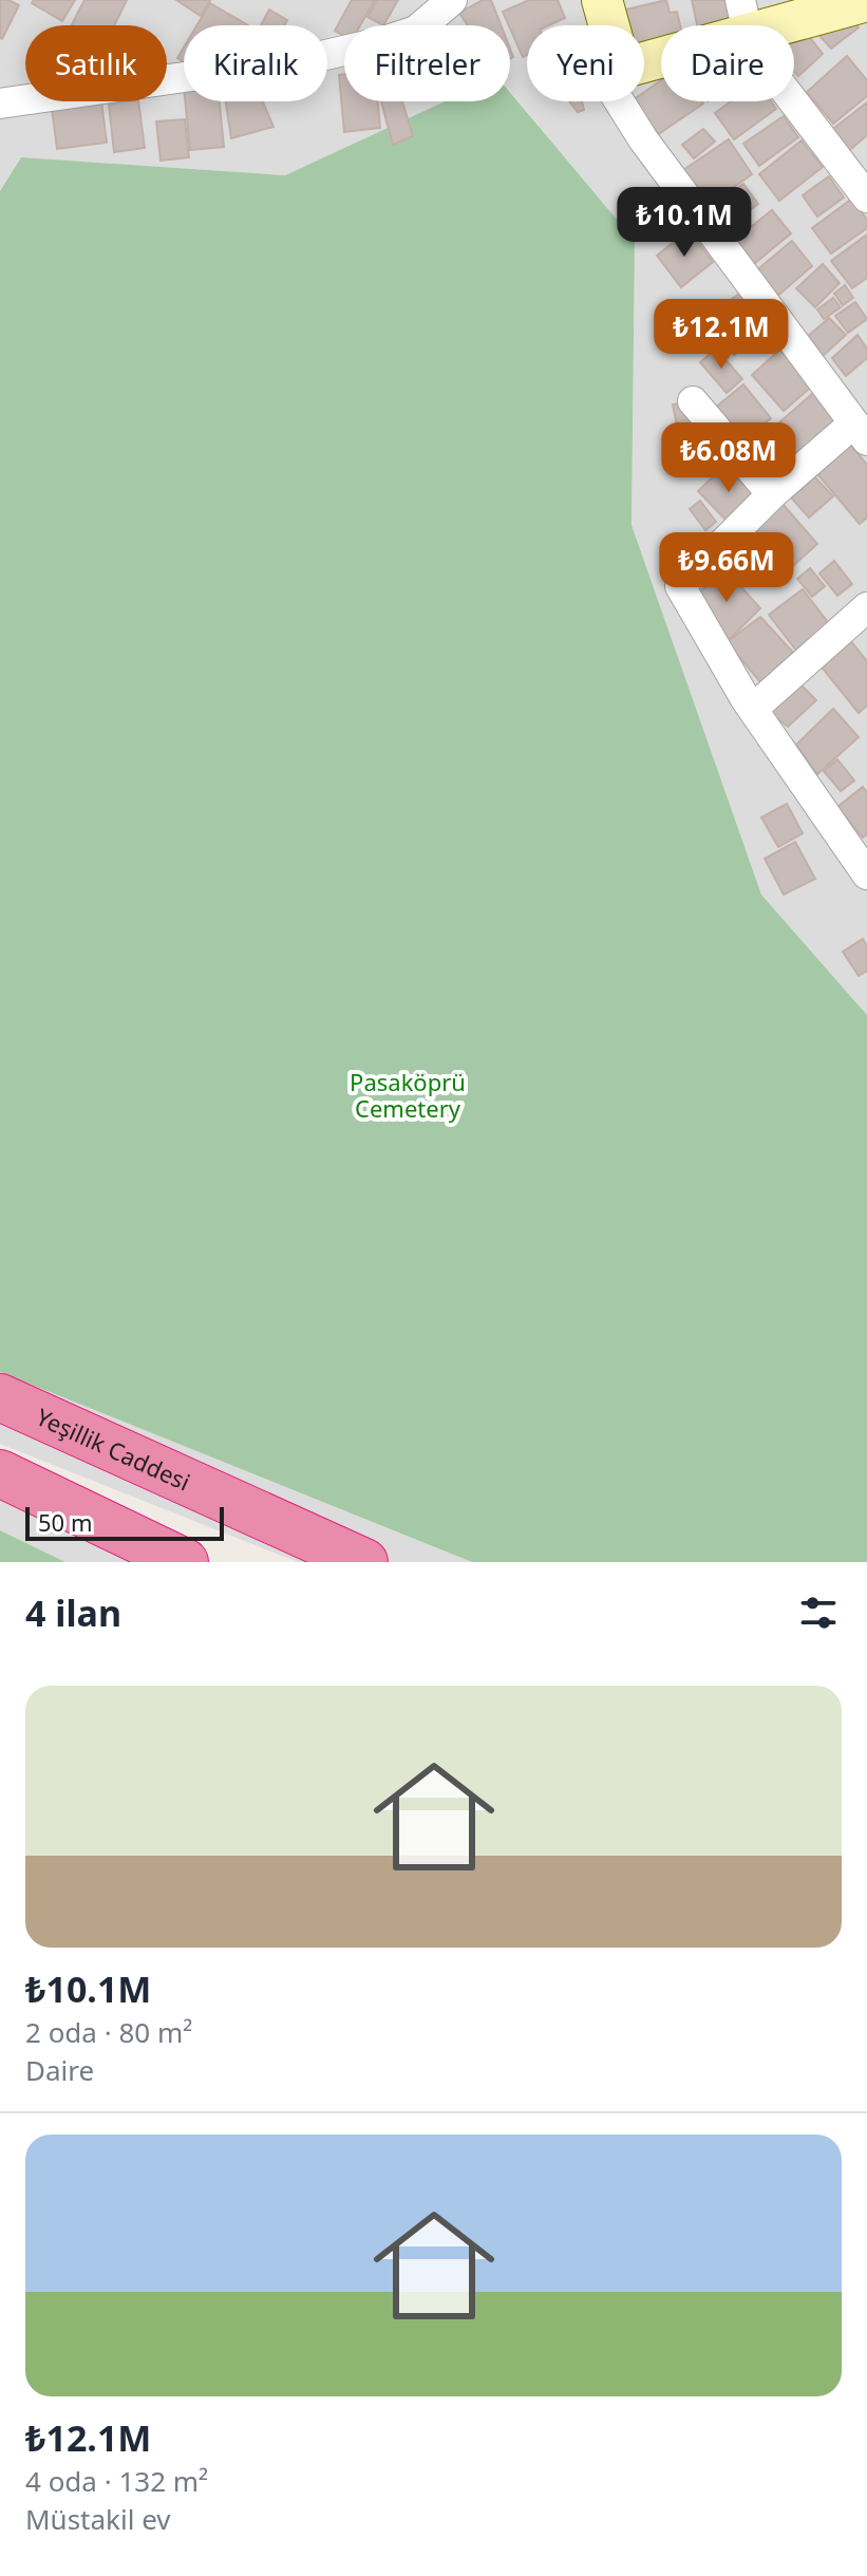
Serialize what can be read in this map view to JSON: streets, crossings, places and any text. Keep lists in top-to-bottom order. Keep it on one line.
{"streets":{"highway":["Yeşillik Caddesi"]},"parks":["Pasaköprü Cemetery"],"scale_bar":"50 m","page":{"chip":["Satılık","Kiralık","Filtreler","Yeni","Daire"],"price":["₺10.1M","₺12.1M","₺6.08M","₺9.66M"],"scale":"50 m","heading":"4 ilan","list":[{"name":"₺10.1M","note":"2 oda · 80 m² · Daire"},{"name":"₺12.1M","note":"4 oda · 132 m² · Müstakil ev"}]}}
